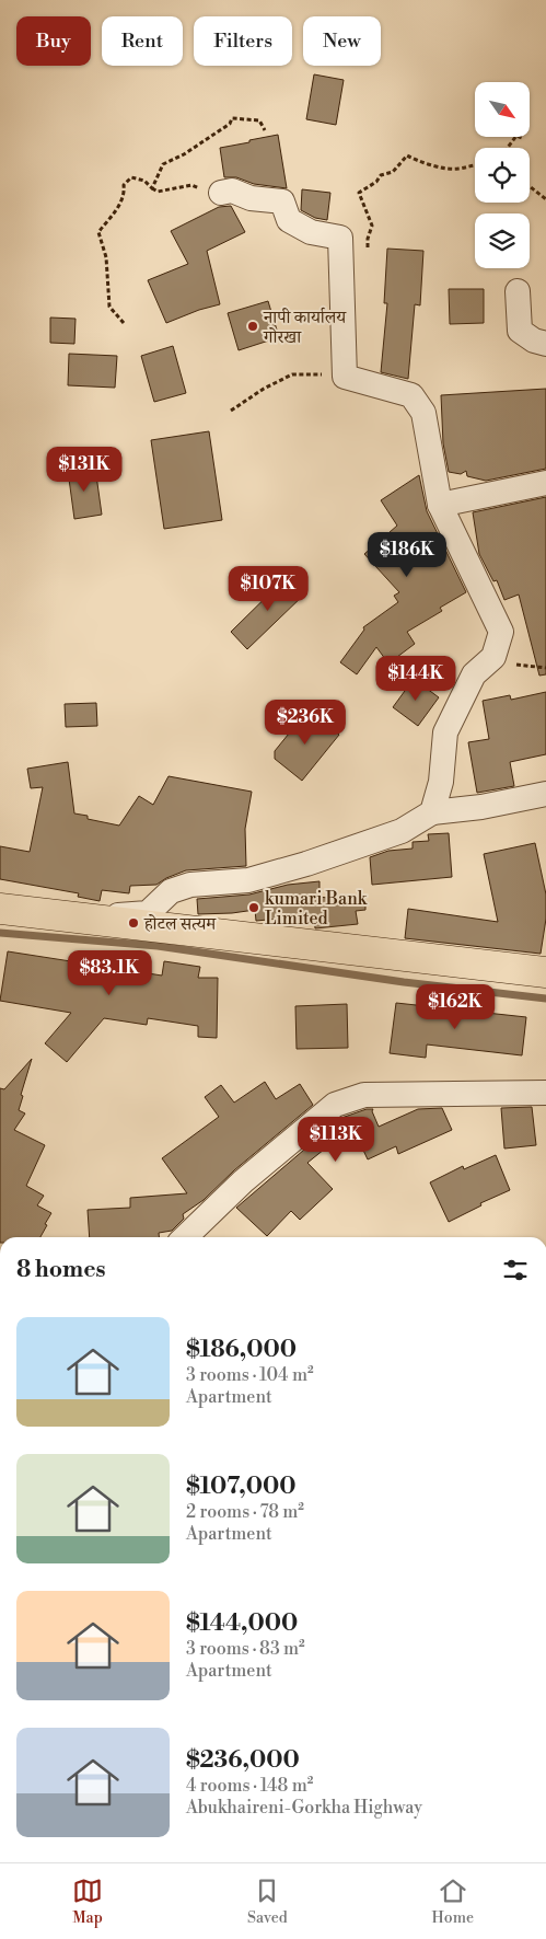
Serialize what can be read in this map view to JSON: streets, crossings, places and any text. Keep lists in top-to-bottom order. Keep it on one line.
{"places":["नापी कार्यालय गोरखा","kumari Bank Limited","होटल सत्यम"],"north":"bottom right","page":{"chip":["Buy","Rent","Filters","New"],"price":["$131K","$186K","$107K","$144K","$236K","$83.1K","$162K","$113K"],"heading":"8 homes","list":[{"name":"$186,000","note":"3 rooms · 104 m² · Apartment"},{"name":"$107,000","note":"2 rooms · 78 m² · Apartment"},{"name":"$144,000","note":"3 rooms · 83 m² · Apartment"},{"name":"$236,000","note":"4 rooms · 148 m² · Abukhaireni-Gorkha Highway"}],"tabs":["Map","Saved","Home"]}}
